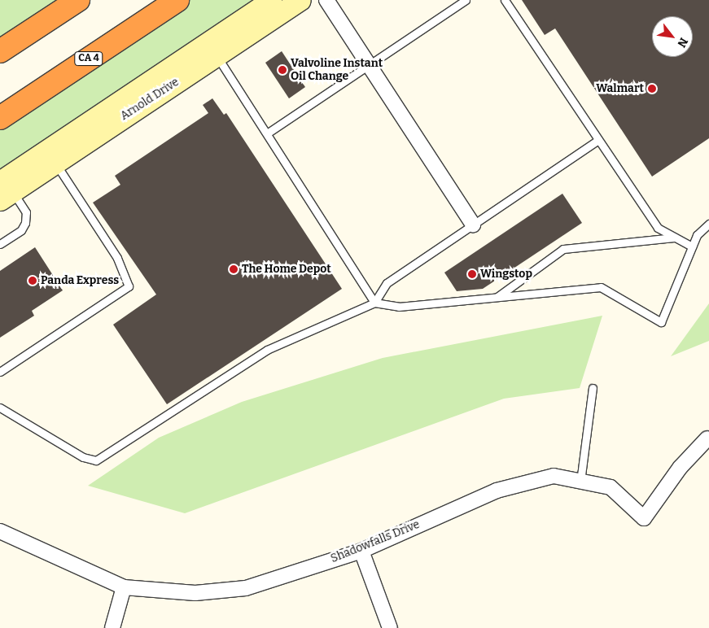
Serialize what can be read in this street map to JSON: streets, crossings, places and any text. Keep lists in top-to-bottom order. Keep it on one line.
{"streets":{"highway":["CA 4"],"street":["Arnold Drive","Shadowfalls Drive"]},"places":["Valvoline Instant Oil Change","Walmart","The Home Depot","Wingstop","Panda Express"],"north":"bottom right"}
